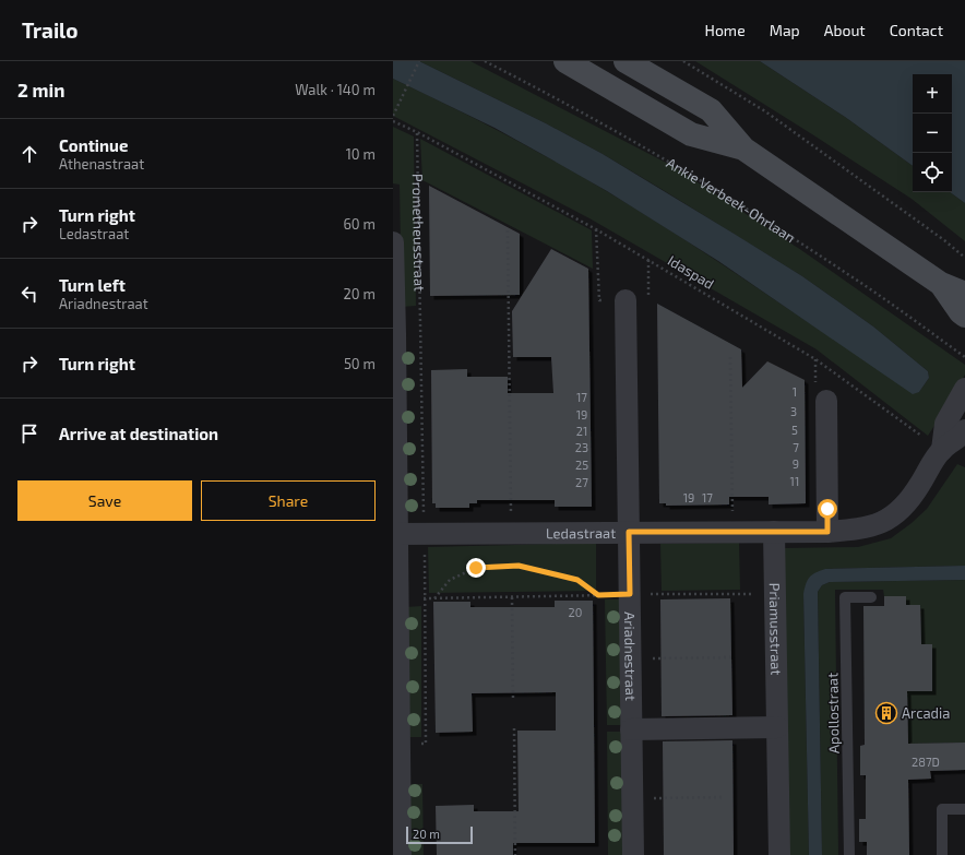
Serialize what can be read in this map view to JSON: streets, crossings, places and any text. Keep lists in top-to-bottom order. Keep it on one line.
{"streets":{"street":["Prometheusstraat","Ledastraat","Priamusstraat","Ariadnestraat"],"lane":["Apollostraat"],"path":["Ankie Verbeek-Ohrlaan","Idaspad"]},"crossings":[["Prometheusstraat","Idaspad"],["Prometheusstraat","Ledastraat"],["Idaspad","Ledastraat"],["Ledastraat","Priamusstraat"],["Ledastraat","Ariadnestraat"]],"places":{"building":["Arcadia"]},"house_numbers":["1","17","3","19","5","21","23","7","9","25","11","27","19","17","20","287D"],"scale_bar":"20 m","page":{"header":"Trailo","nav":["Home","Map","About","Contact"],"heading":["2 min","Walk · 140 m"],"map_buttons":["+","−"],"list":[["Continue","Athenastraat","10 m"],["Turn right","Ledastraat","60 m"],["Turn left","Ariadnestraat","20 m"],["Turn right","50 m"],"Arrive at destination"],"buttons":["Save","Share"],"scale":"20 m"}}
